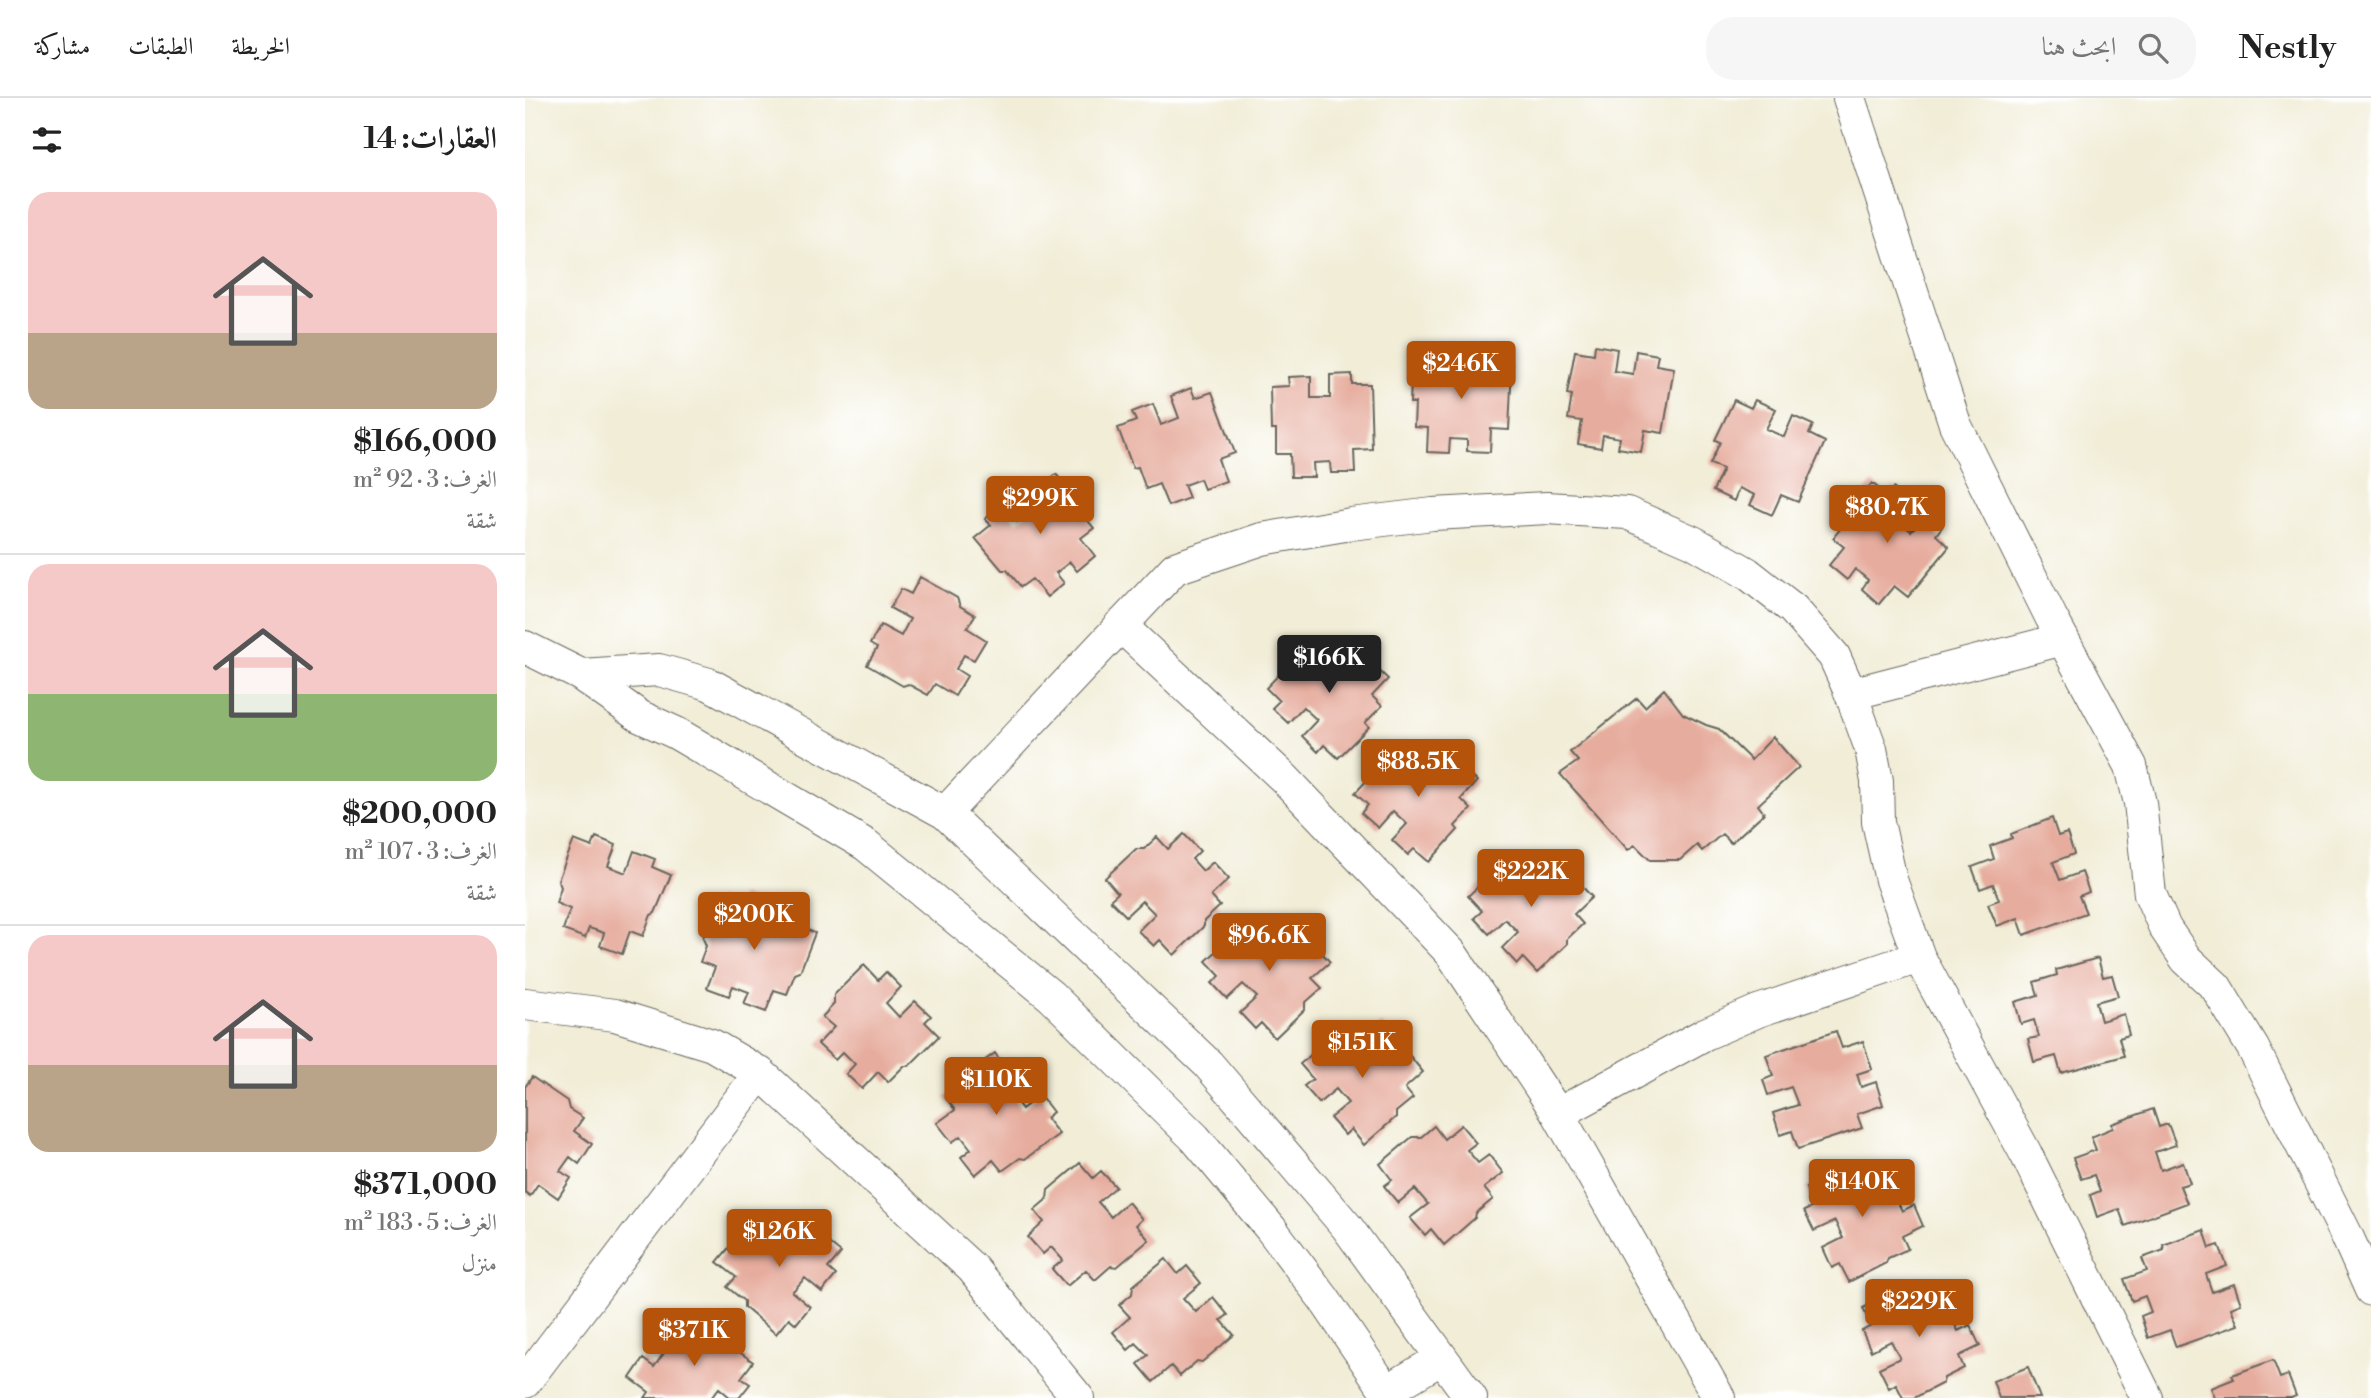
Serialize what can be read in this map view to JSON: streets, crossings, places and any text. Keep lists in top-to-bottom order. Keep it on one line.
{"page":{"header":"Nestly","search":"ابحث هنا","nav":["الخريطة","الطبقات","مشاركة"],"heading":"العقارات: 14","list":[{"name":"$166,000","note":"الغرف: 3 · 92 m² · شقة"},{"name":"$200,000","note":"الغرف: 3 · 107 m² · شقة"},{"name":"$371,000","note":"الغرف: 5 · 183 m² · منزل"}],"price":["$246K","$299K","$80.7K","$166K","$88.5K","$222K","$200K","$96.6K","$151K","$110K","$140K","$126K","$229K","$371K"]}}
